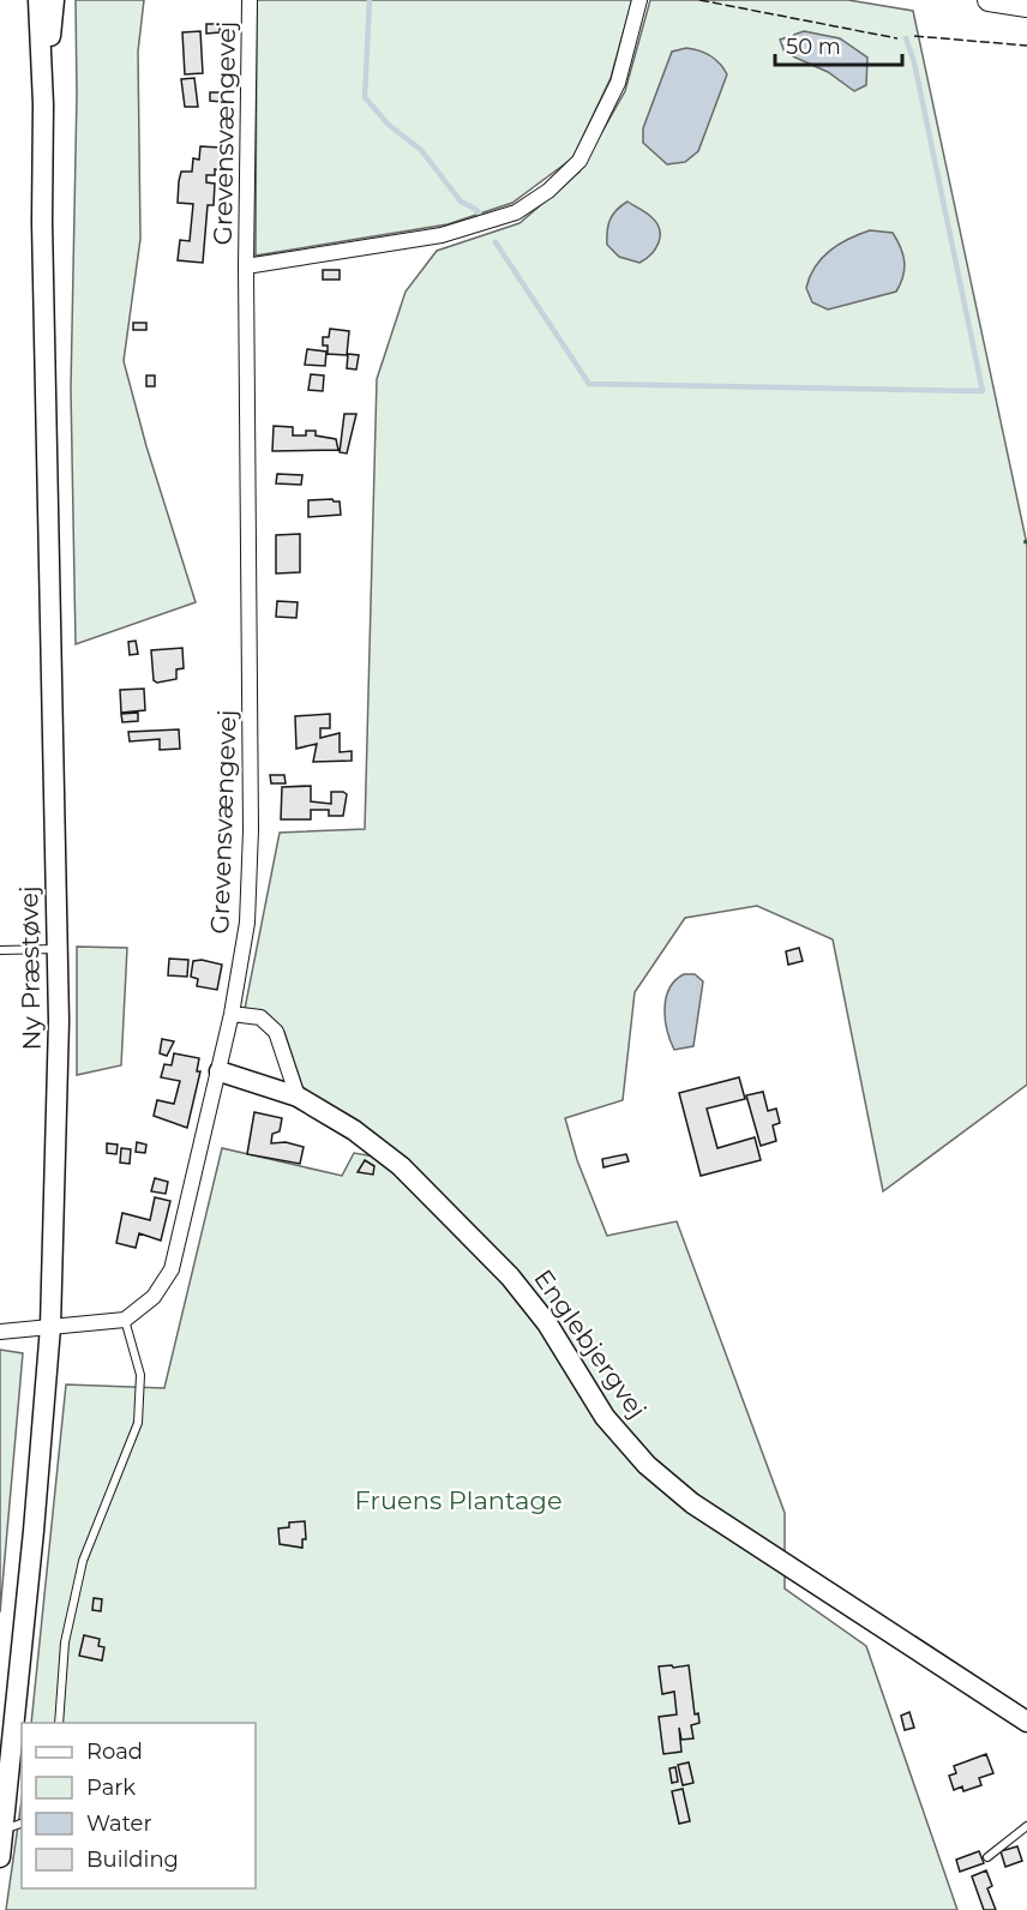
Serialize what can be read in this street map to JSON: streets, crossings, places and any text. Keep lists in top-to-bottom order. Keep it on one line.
{"streets":{"street":["Grevensvængevej","Ny Præstøvej","Englebjergvej"]},"crossings":[["Grevensvængevej","Englebjergvej"]],"parks":["Fruens Plantage"],"legend":["Road","Park","Water","Building"],"scale_bar":"50 m"}
